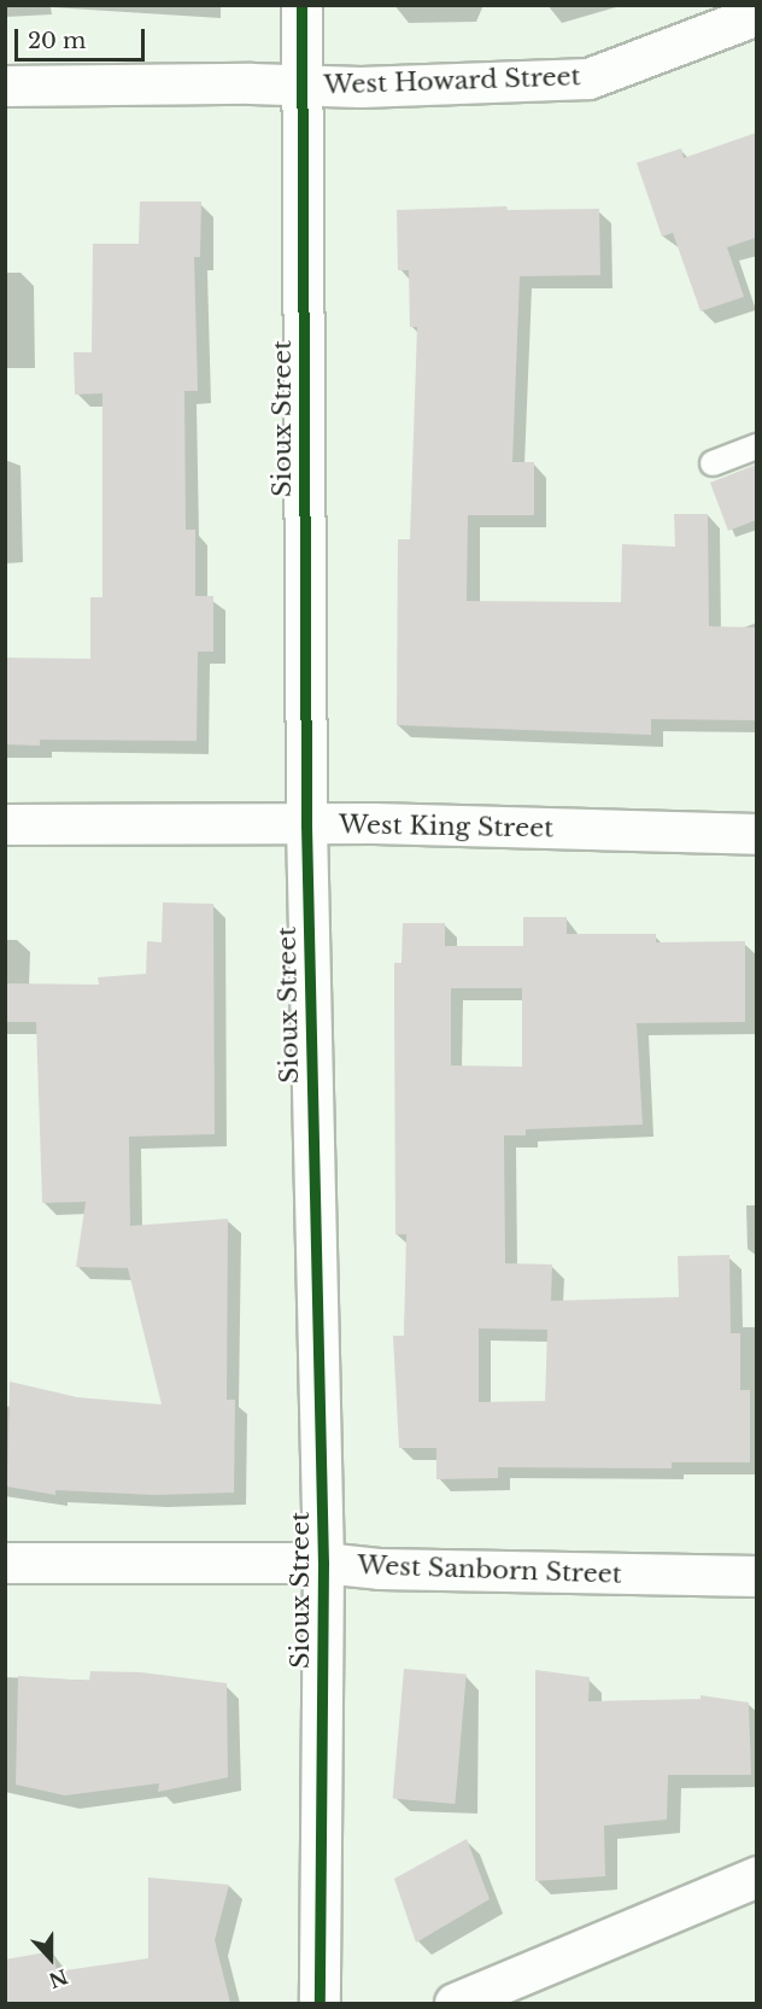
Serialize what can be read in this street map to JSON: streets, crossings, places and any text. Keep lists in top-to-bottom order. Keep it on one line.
{"streets":{"street":["West Howard Street","Sioux Street","West King Street","West Sanborn Street"]},"crossings":[["West Howard Street","Sioux Street"],["Sioux Street","West King Street"],["Sioux Street","West Sanborn Street"]],"scale_bar":"20 m","north":"bottom"}
